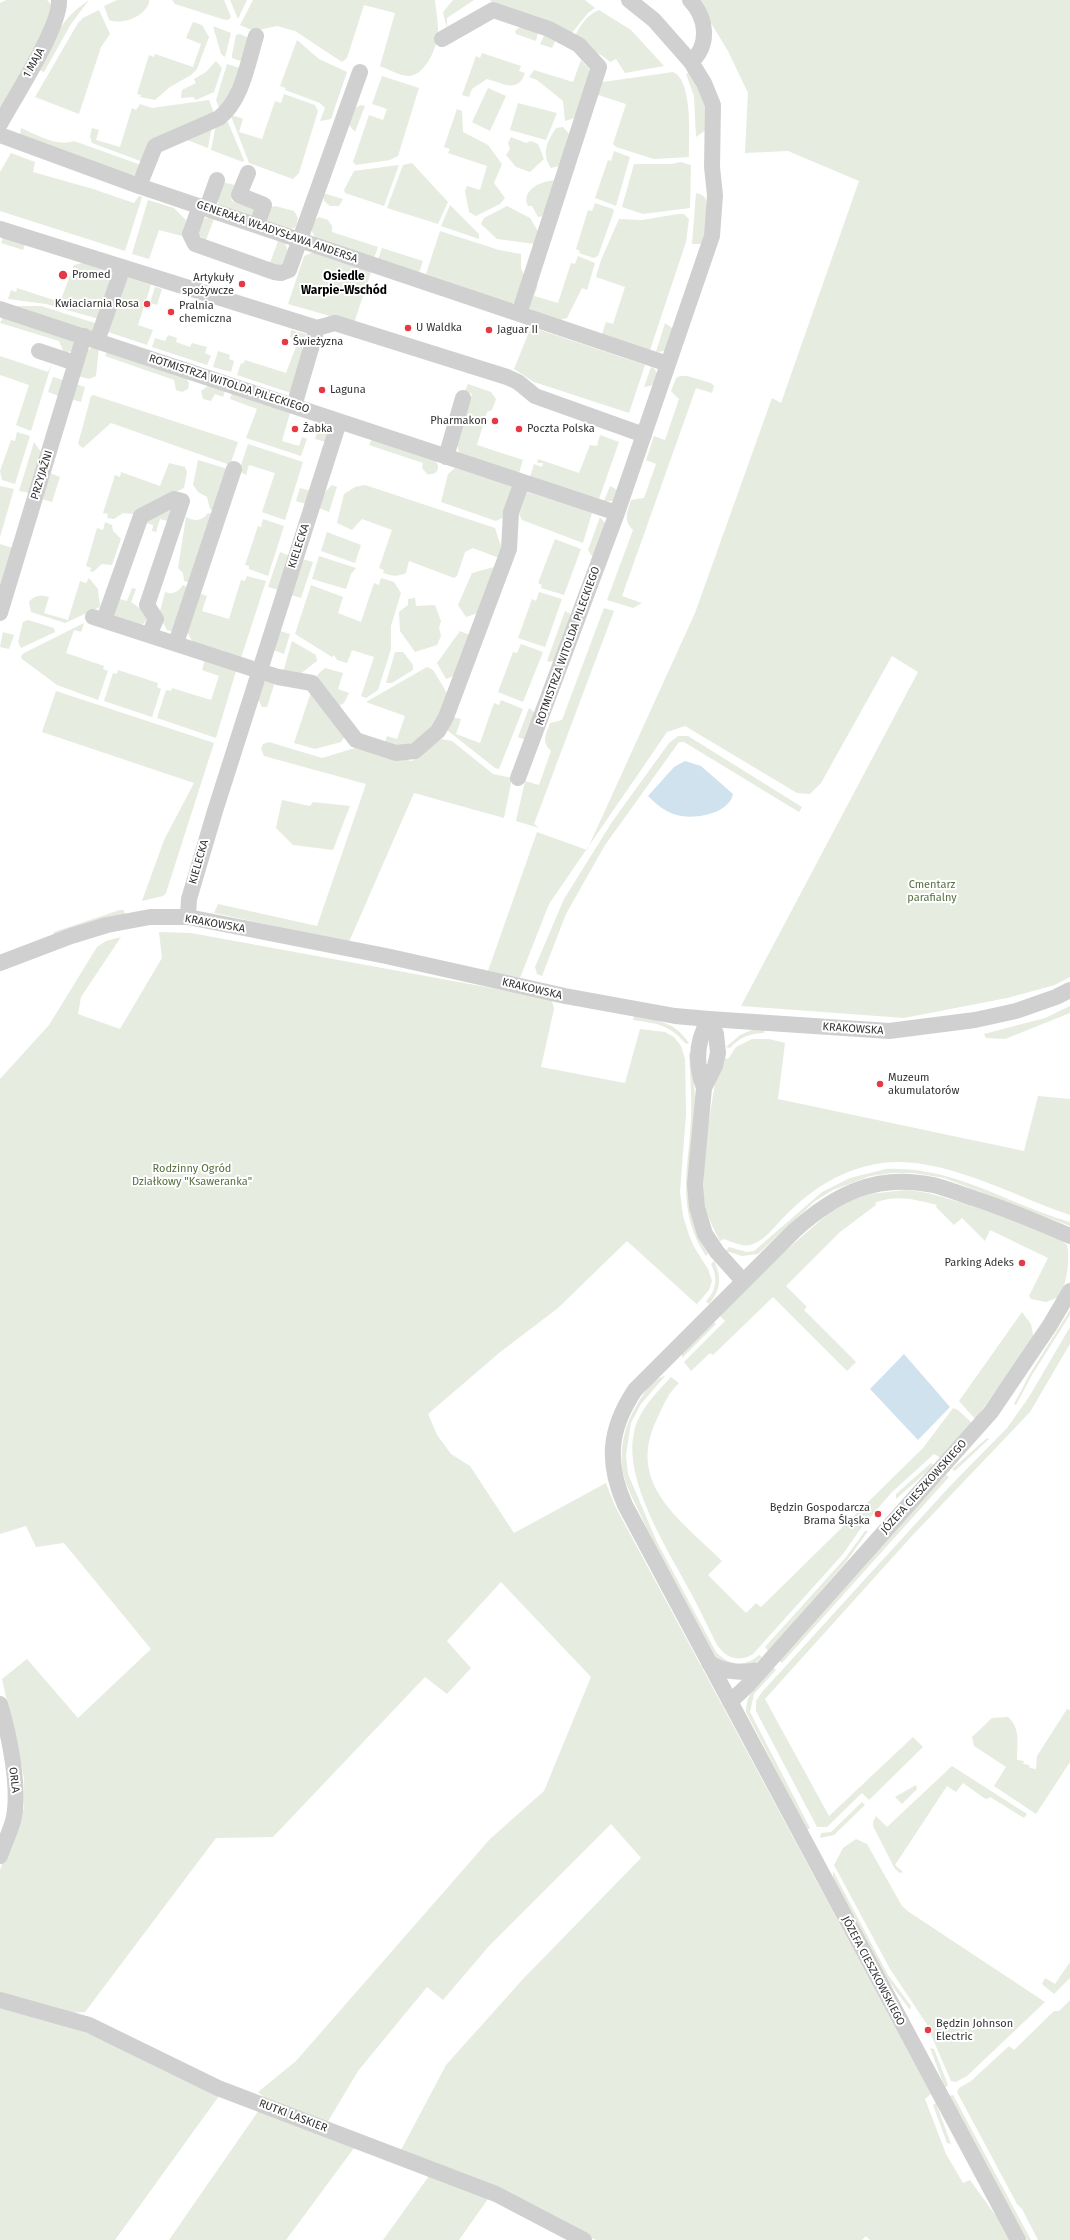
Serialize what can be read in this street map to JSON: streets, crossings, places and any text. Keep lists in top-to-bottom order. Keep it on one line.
{"streets":{"street":["1 MAJA","GENERAŁA WŁADYSŁAWA ANDERSA","ROTMISTRZA WITOLDA PILECKIEGO","PRZYJAŹNI","KIELECKA","KRAKOWSKA","JÓZEFA CIESZKOWSKIEGO","ORLA","RUTKI LASKIER"]},"crossings":[["GENERAŁA WŁADYSŁAWA ANDERSA","ROTMISTRZA WITOLDA PILECKIEGO"],["ROTMISTRZA WITOLDA PILECKIEGO","PRZYJAŹNI"],["ROTMISTRZA WITOLDA PILECKIEGO","KIELECKA"],["KIELECKA","KRAKOWSKA"]],"districts":["Osiedle Warpie-Wschód"],"parks":["Cmentarz parafialny","Rodzinny Ogród Działkowy \"Ksaweranka\""],"places":["Promed","Artykuły spożywcze","Kwiaciarnia Rosa","Pralnia chemiczna","U Waldka","Jaguar II","Świeżyzna","Laguna","Pharmakon","Żabka","Poczta Polska","Muzeum akumulatorów","Parking Adeks","Będzin Gospodarcza Brama Śląska","Będzin Johnson Electric"]}
